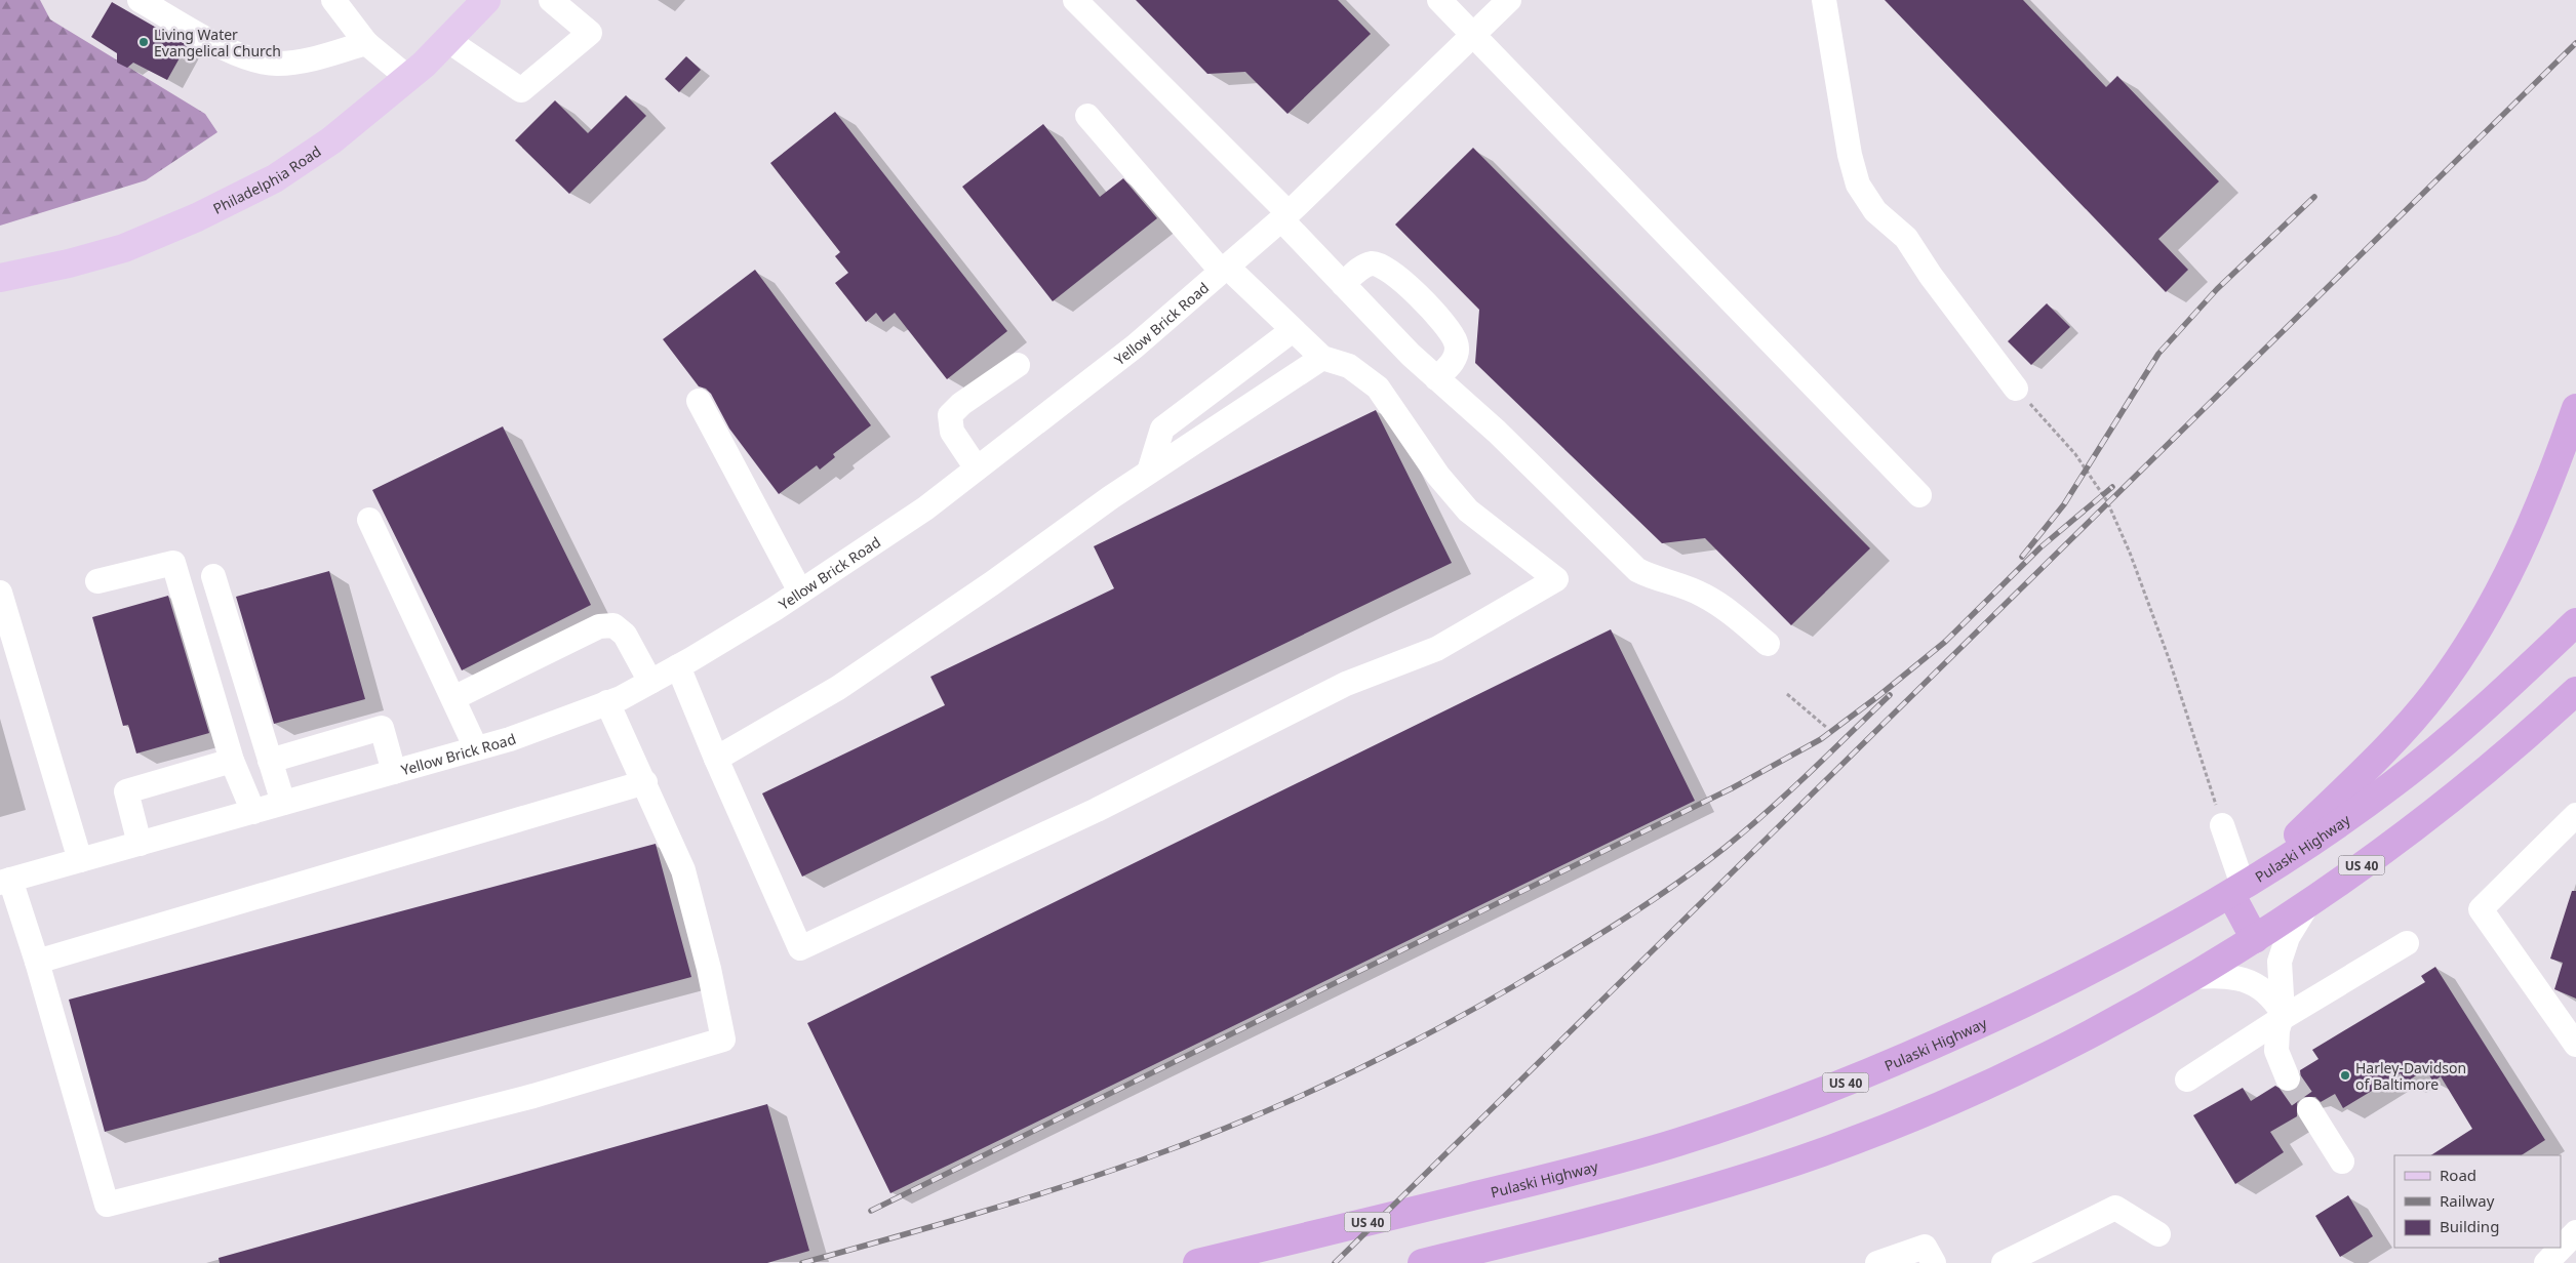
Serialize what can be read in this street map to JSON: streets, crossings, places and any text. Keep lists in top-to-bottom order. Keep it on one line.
{"streets":{"highway":["Pulaski Highway","US 40"],"main road":["Philadelphia Road"],"street":["Yellow Brick Road"]},"places":["Living Water Evangelical Church","Harley-Davidson of Baltimore"],"legend":["Road","Railway","Building"]}
